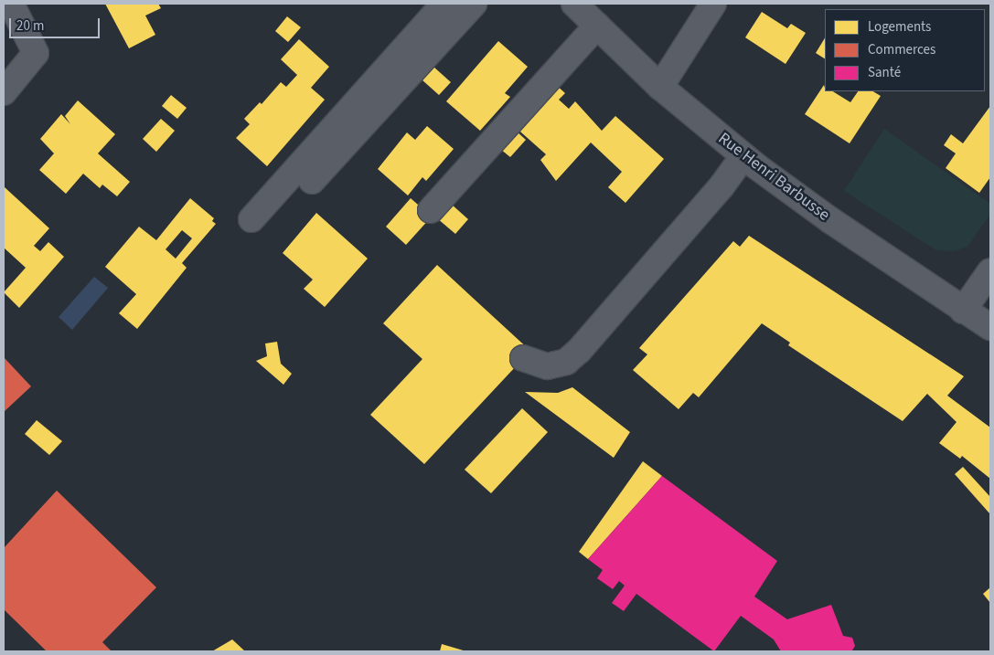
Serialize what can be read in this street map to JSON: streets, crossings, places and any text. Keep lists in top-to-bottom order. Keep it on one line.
{"streets":{"street":["Rue Henri Barbusse"]},"legend":["Logements","Commerces","Santé"],"scale_bar":"20 m"}
